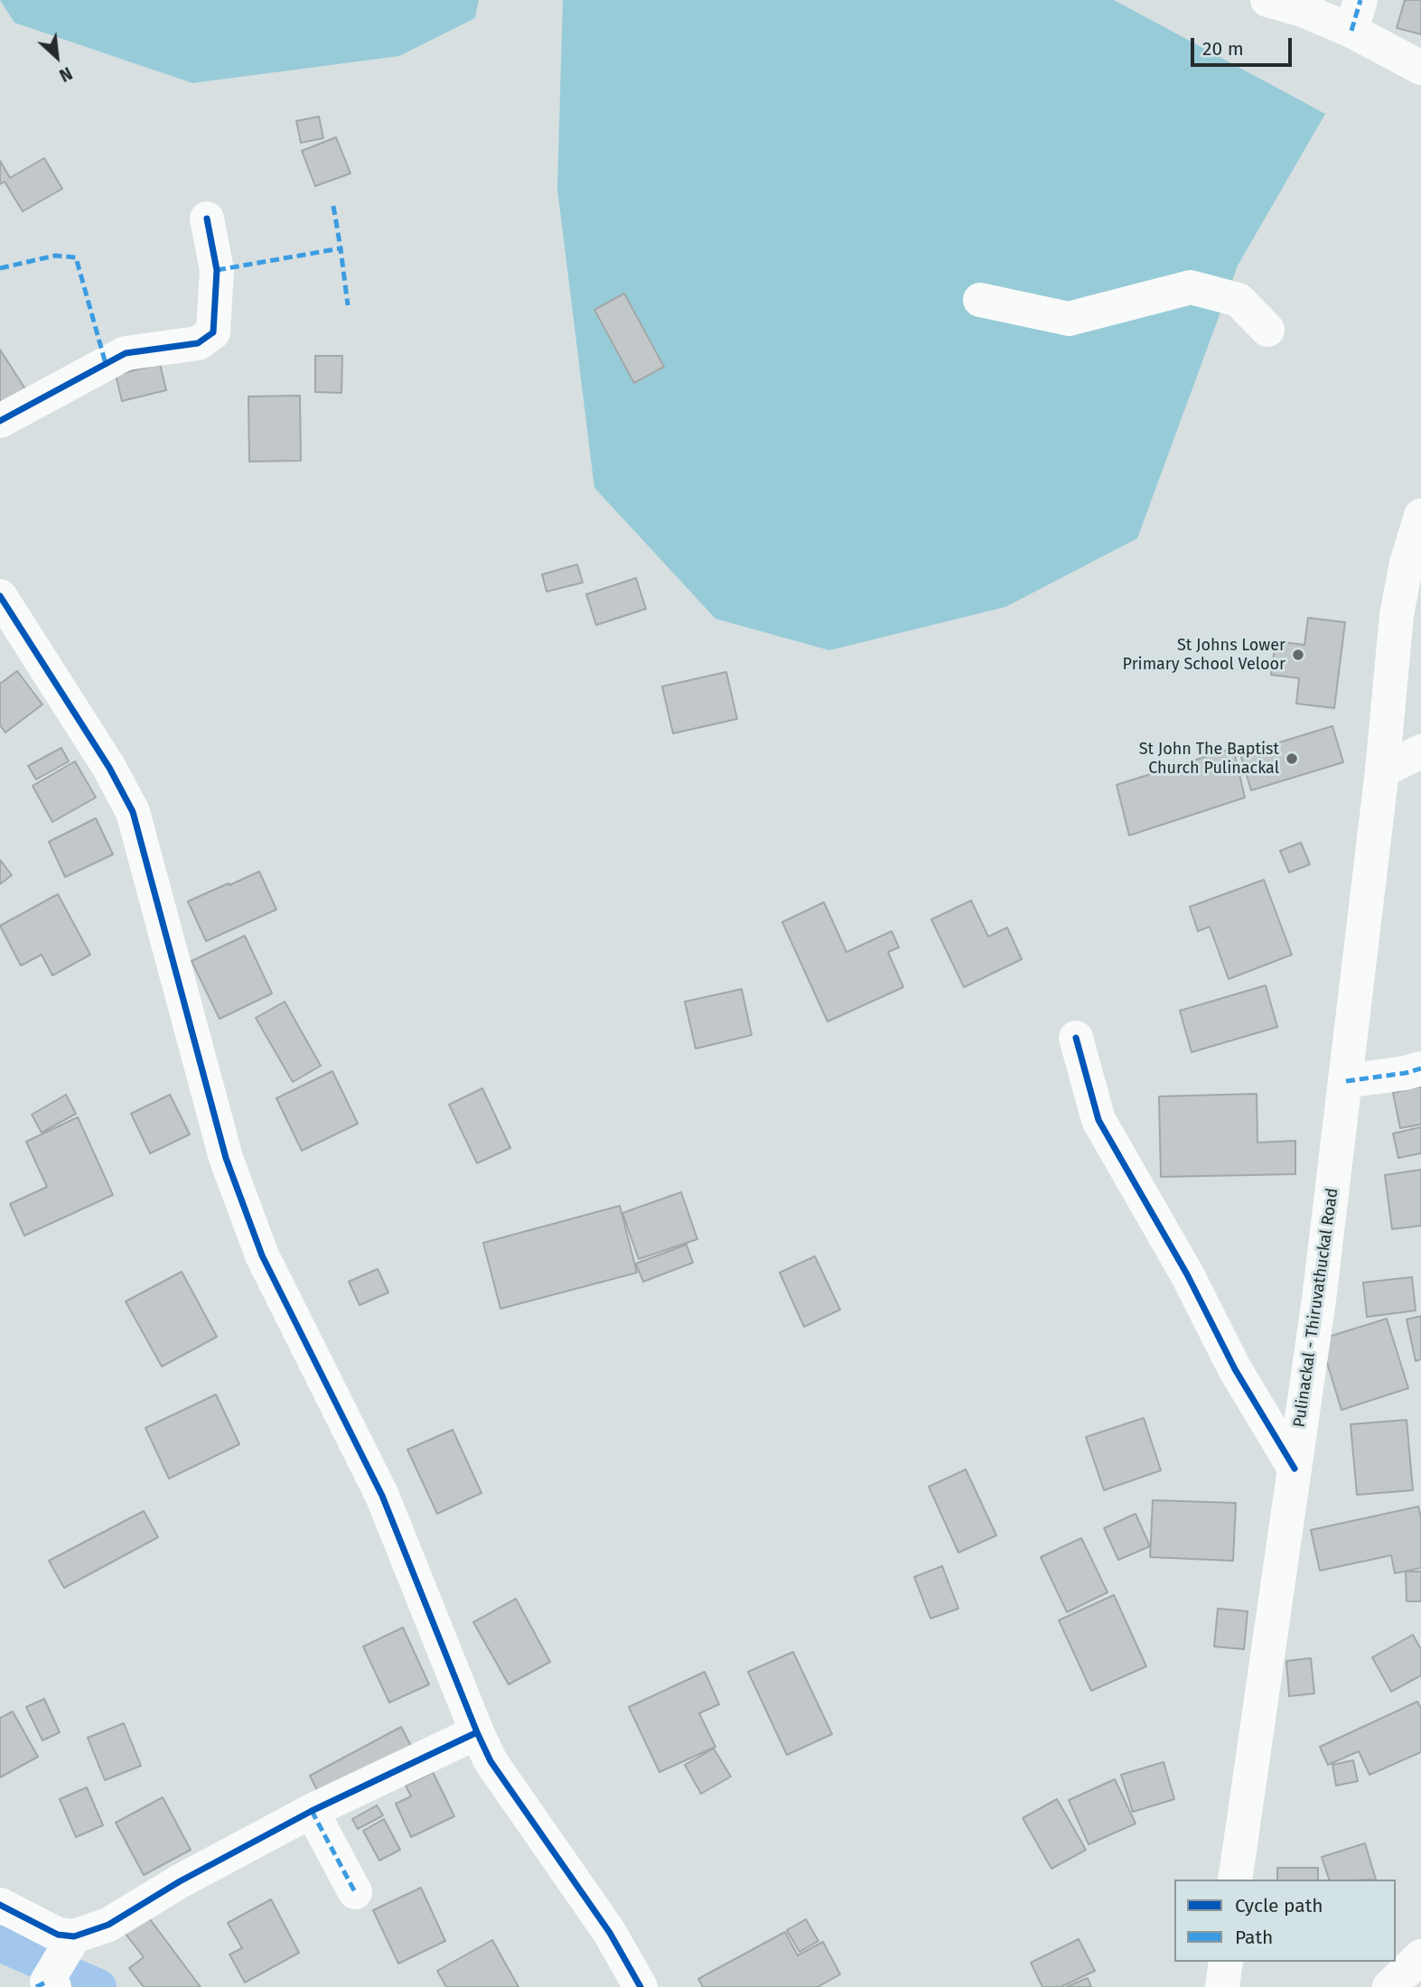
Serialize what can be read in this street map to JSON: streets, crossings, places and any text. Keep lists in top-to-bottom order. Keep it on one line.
{"streets":{"street":["Pulinackal - Thiruvathuckal Road"]},"places":["St Johns Lower Primary School Veloor","St John The Baptist Church Pulinackal"],"legend":["Cycle path","Path"],"scale_bar":"20 m","north":"bottom right"}
